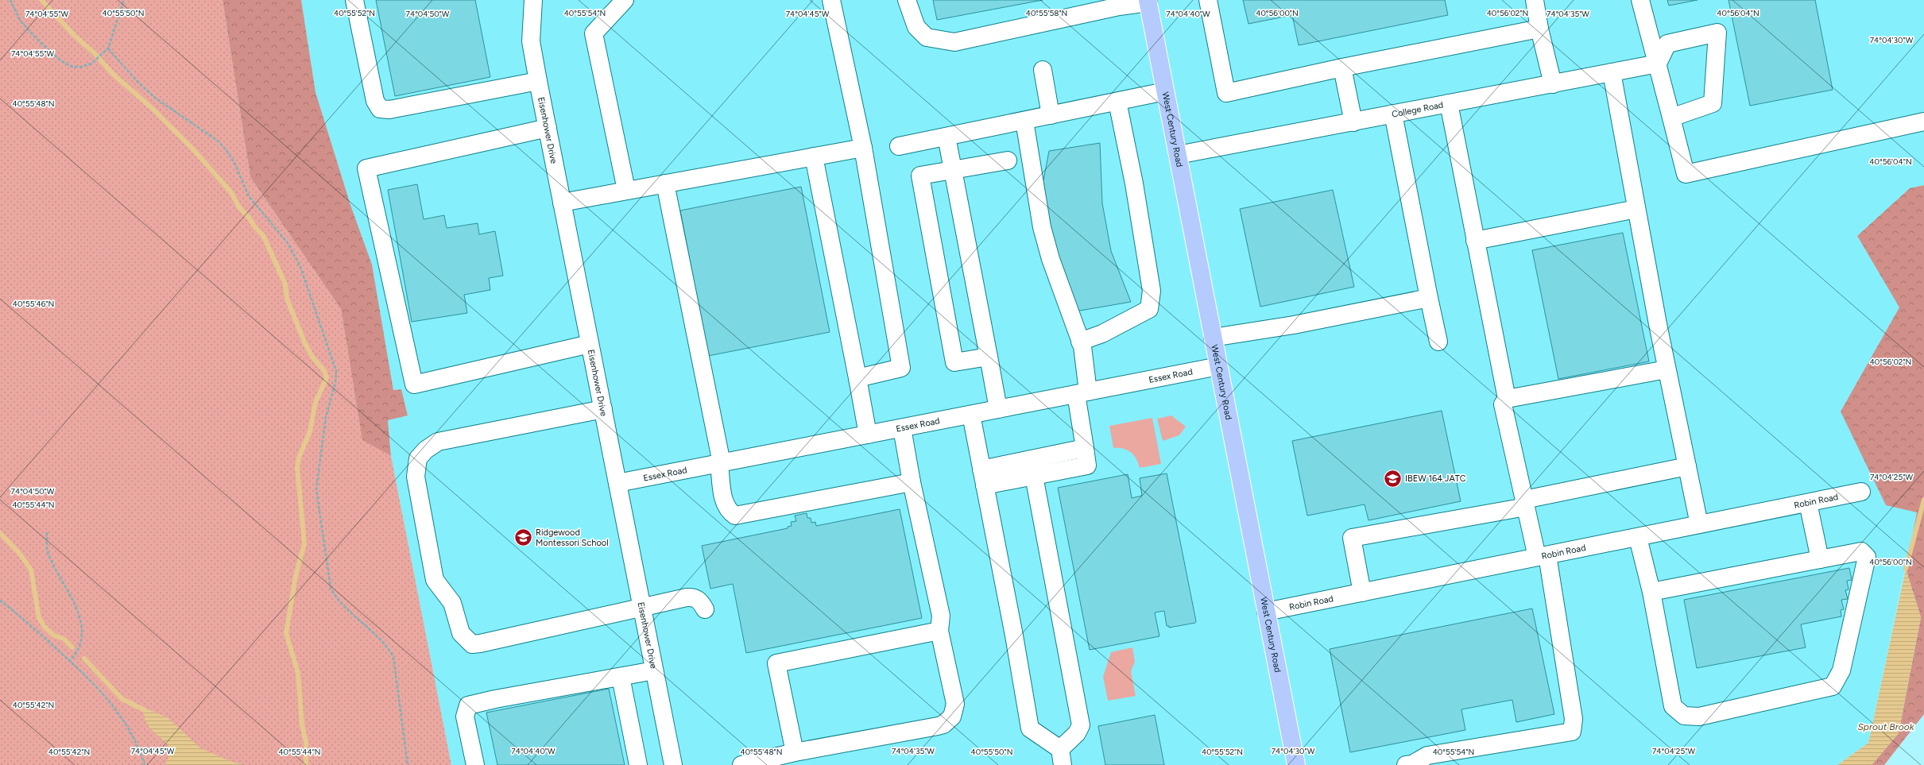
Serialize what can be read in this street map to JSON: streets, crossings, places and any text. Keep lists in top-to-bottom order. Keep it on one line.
{"streets":{"main road":["West Century Road"],"street":["College Road","Eisenhower Drive","Essex Road","Robin Road"]},"crossings":[["College Road","West Century Road"],["West Century Road","Essex Road"],["West Century Road","Robin Road"],["Eisenhower Drive","Essex Road"]],"water":["Sprout Brook"],"places":{"school or university":["IBEW 164 JATC","Ridgewood Montessori School"]},"coordinates":["40°55'50\"N","40°55'52\"N","40°55'58\"N","40°56'00\"N","40°56'02\"N","40°56'04\"N","40°55'54\"N","74°04'55\"W","74°04'50\"W","74°04'40\"W","74°04'45\"W","74°04'35\"W","74°04'30\"W","40°55'48\"N","40°55'46\"N","74°04'25\"W","40°55'44\"N","40°55'42\"N"]}
